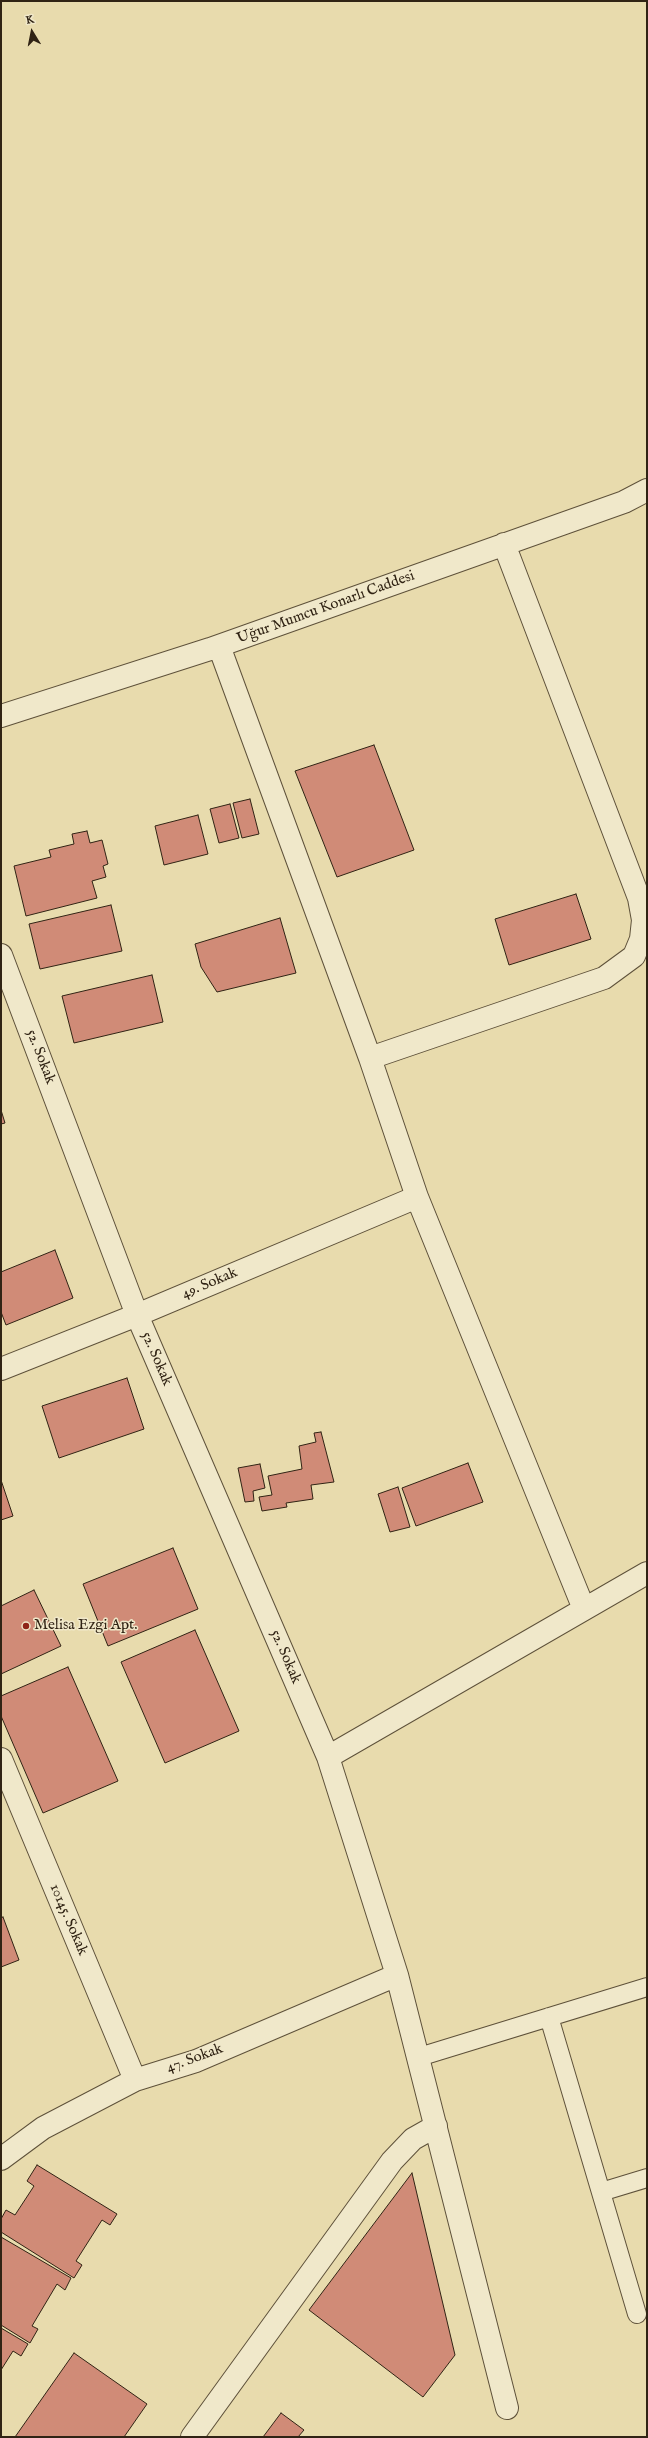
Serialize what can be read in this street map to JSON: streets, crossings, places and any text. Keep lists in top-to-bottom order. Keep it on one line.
{"streets":{"street":["Uğur Mumcu Konarlı Caddesi","52. Sokak","49. Sokak","10145. Sokak","47. Sokak"]},"crossings":[["52. Sokak","49. Sokak"],["52. Sokak","47. Sokak"],["10145. Sokak","47. Sokak"]],"places":["Melisa Ezgi Apt."],"north":"top"}
